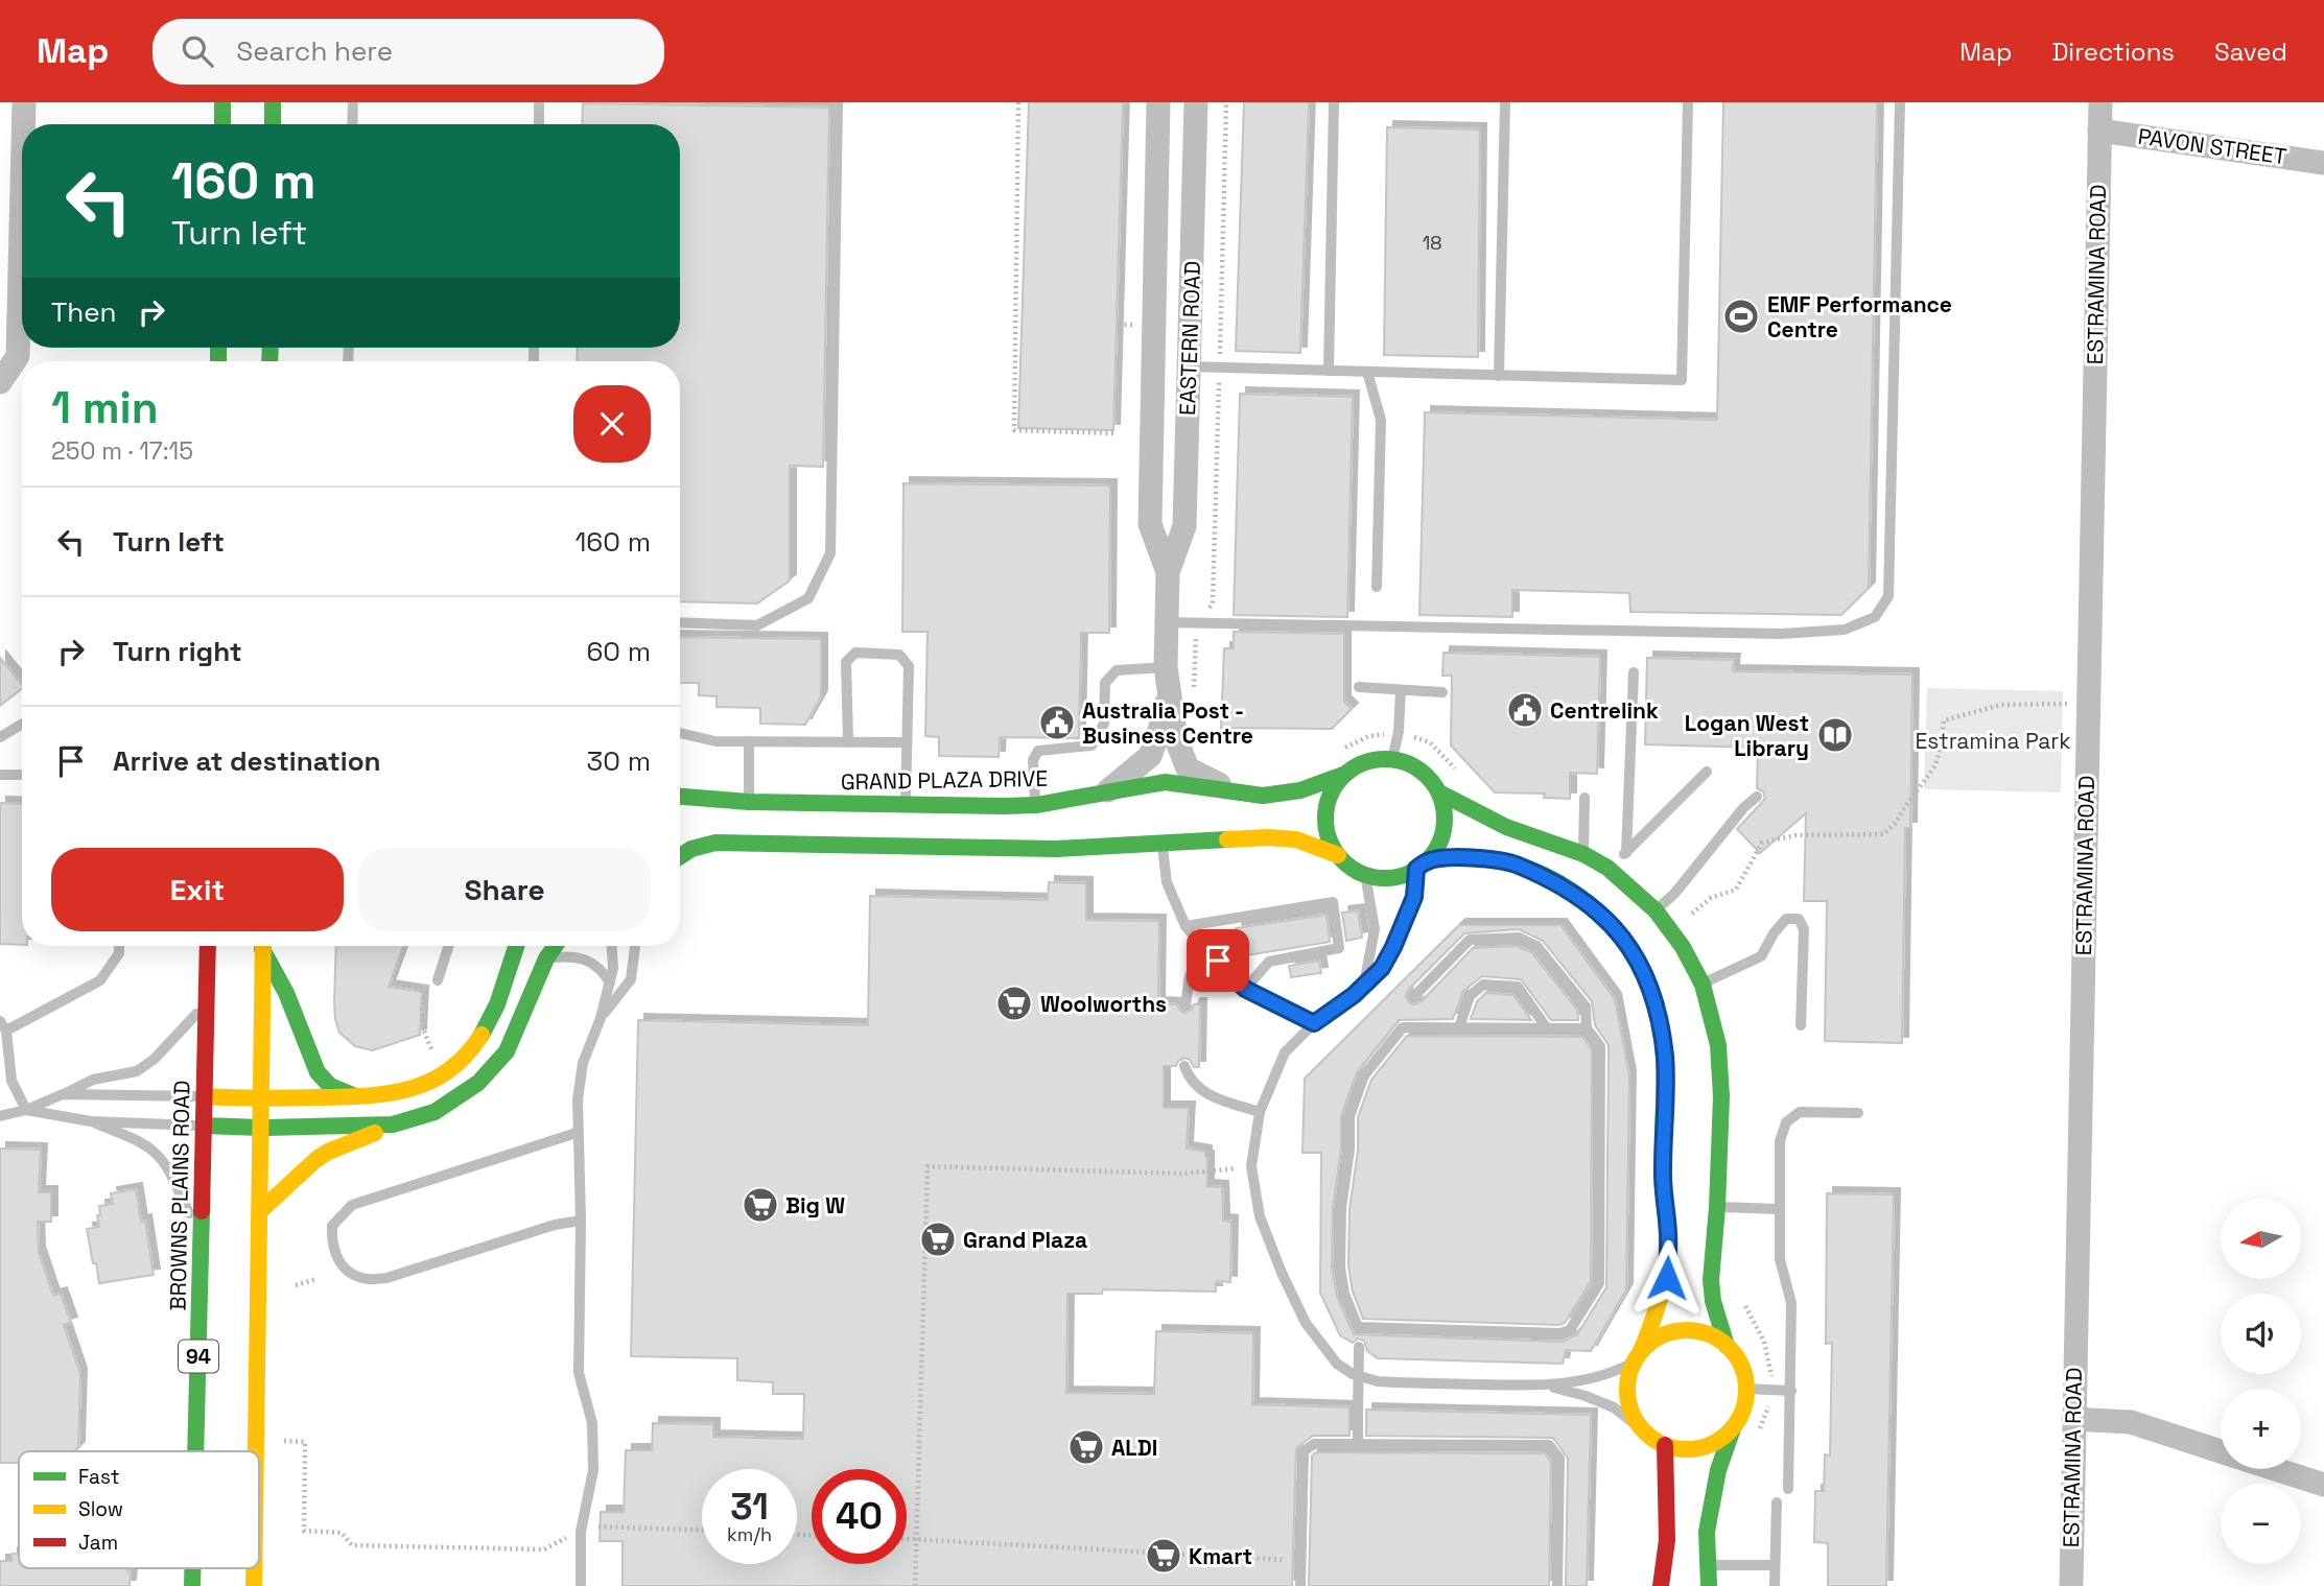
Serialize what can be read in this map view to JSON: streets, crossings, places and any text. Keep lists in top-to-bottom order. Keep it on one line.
{"streets":{"street":["PAVON STREET","ESTRAMINA ROAD","EASTERN ROAD","GRAND PLAZA DRIVE","BROWNS PLAINS ROAD","94"]},"crossings":[["PAVON STREET","ESTRAMINA ROAD"],["EASTERN ROAD","GRAND PLAZA DRIVE"]],"parks":["Estramina Park"],"places":{"sports":["EMF Performance Centre"],"public building":["Centrelink","Australia Post - Business Centre"],"library":["Logan West Library"],"supermarket":["Woolworths","Big W","Grand Plaza","ALDI","Kmart"]},"house_numbers":["18"],"legend":["Fast","Slow","Jam"],"north":"left","page":{"header":"Map","search":"Search here","nav":["Map","Directions","Saved"],"turn":["160 m","Turn left"],"then":"Then","heading":["1 min","250 m · 17:15"],"list":[{"name":"Turn left","value":"160 m"},{"name":"Turn right","value":"60 m"},{"name":"Arrive at destination","value":"30 m"}],"buttons":["Exit","Share"],"map_buttons":["+","−"],"speed":"31 km/h","limit":"40"}}
